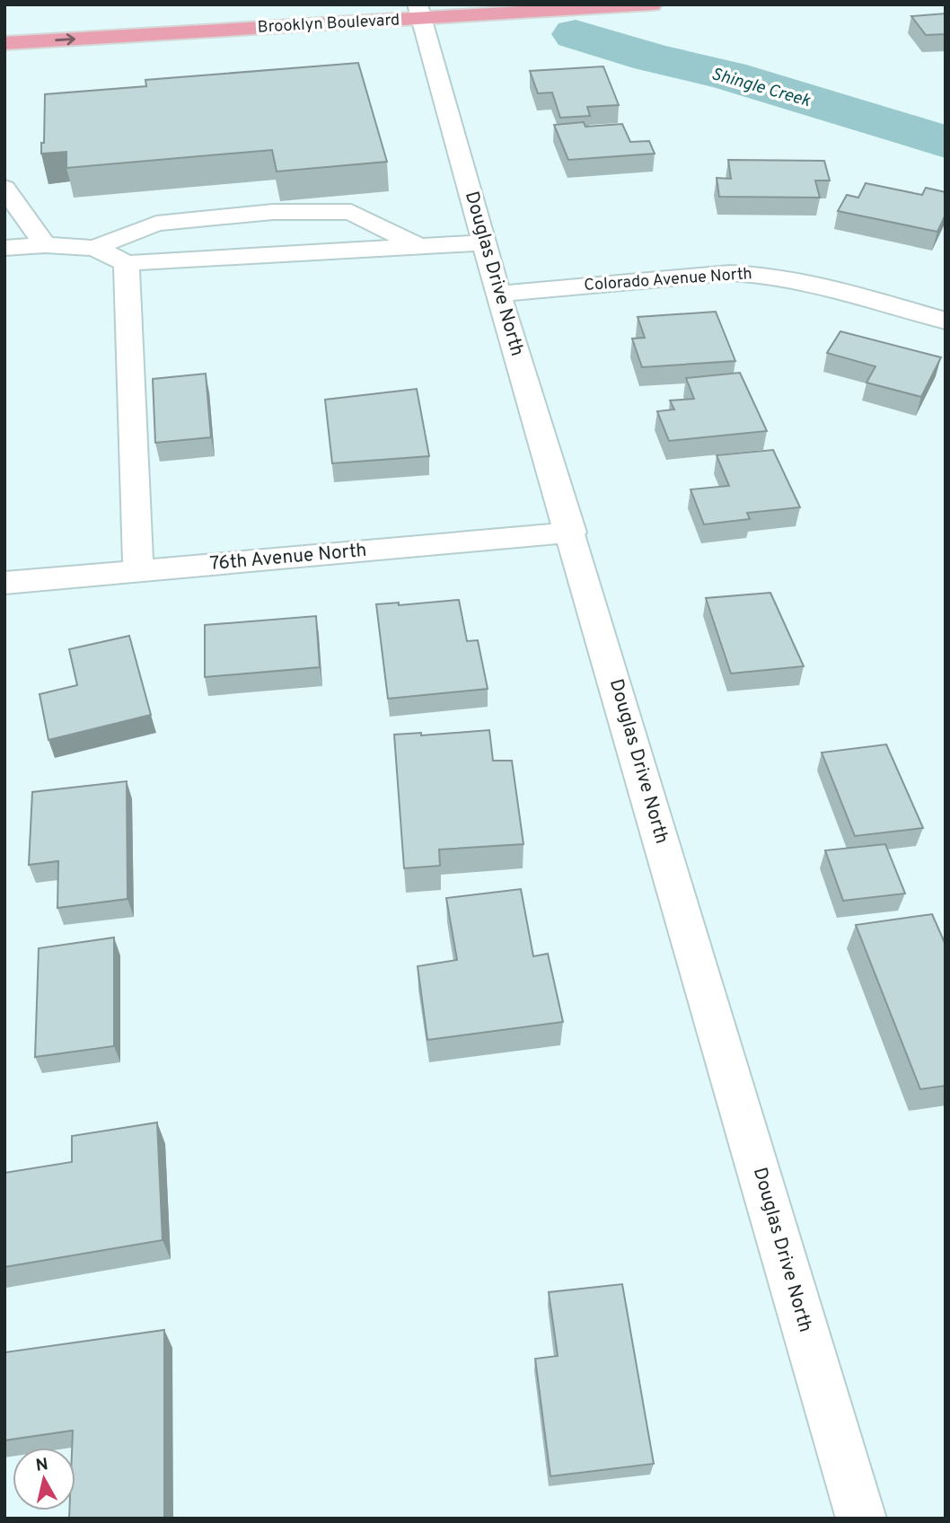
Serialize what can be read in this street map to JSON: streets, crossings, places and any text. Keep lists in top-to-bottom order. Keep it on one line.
{"streets":{"main road":["Brooklyn Boulevard"],"street":["Douglas Drive North","Colorado Avenue North","76th Avenue North"]},"crossings":[["Brooklyn Boulevard","Douglas Drive North"],["Douglas Drive North","Colorado Avenue North"],["Douglas Drive North","76th Avenue North"]],"one_way":["Brooklyn Boulevard"],"water":["Shingle Creek"],"north":"top"}
